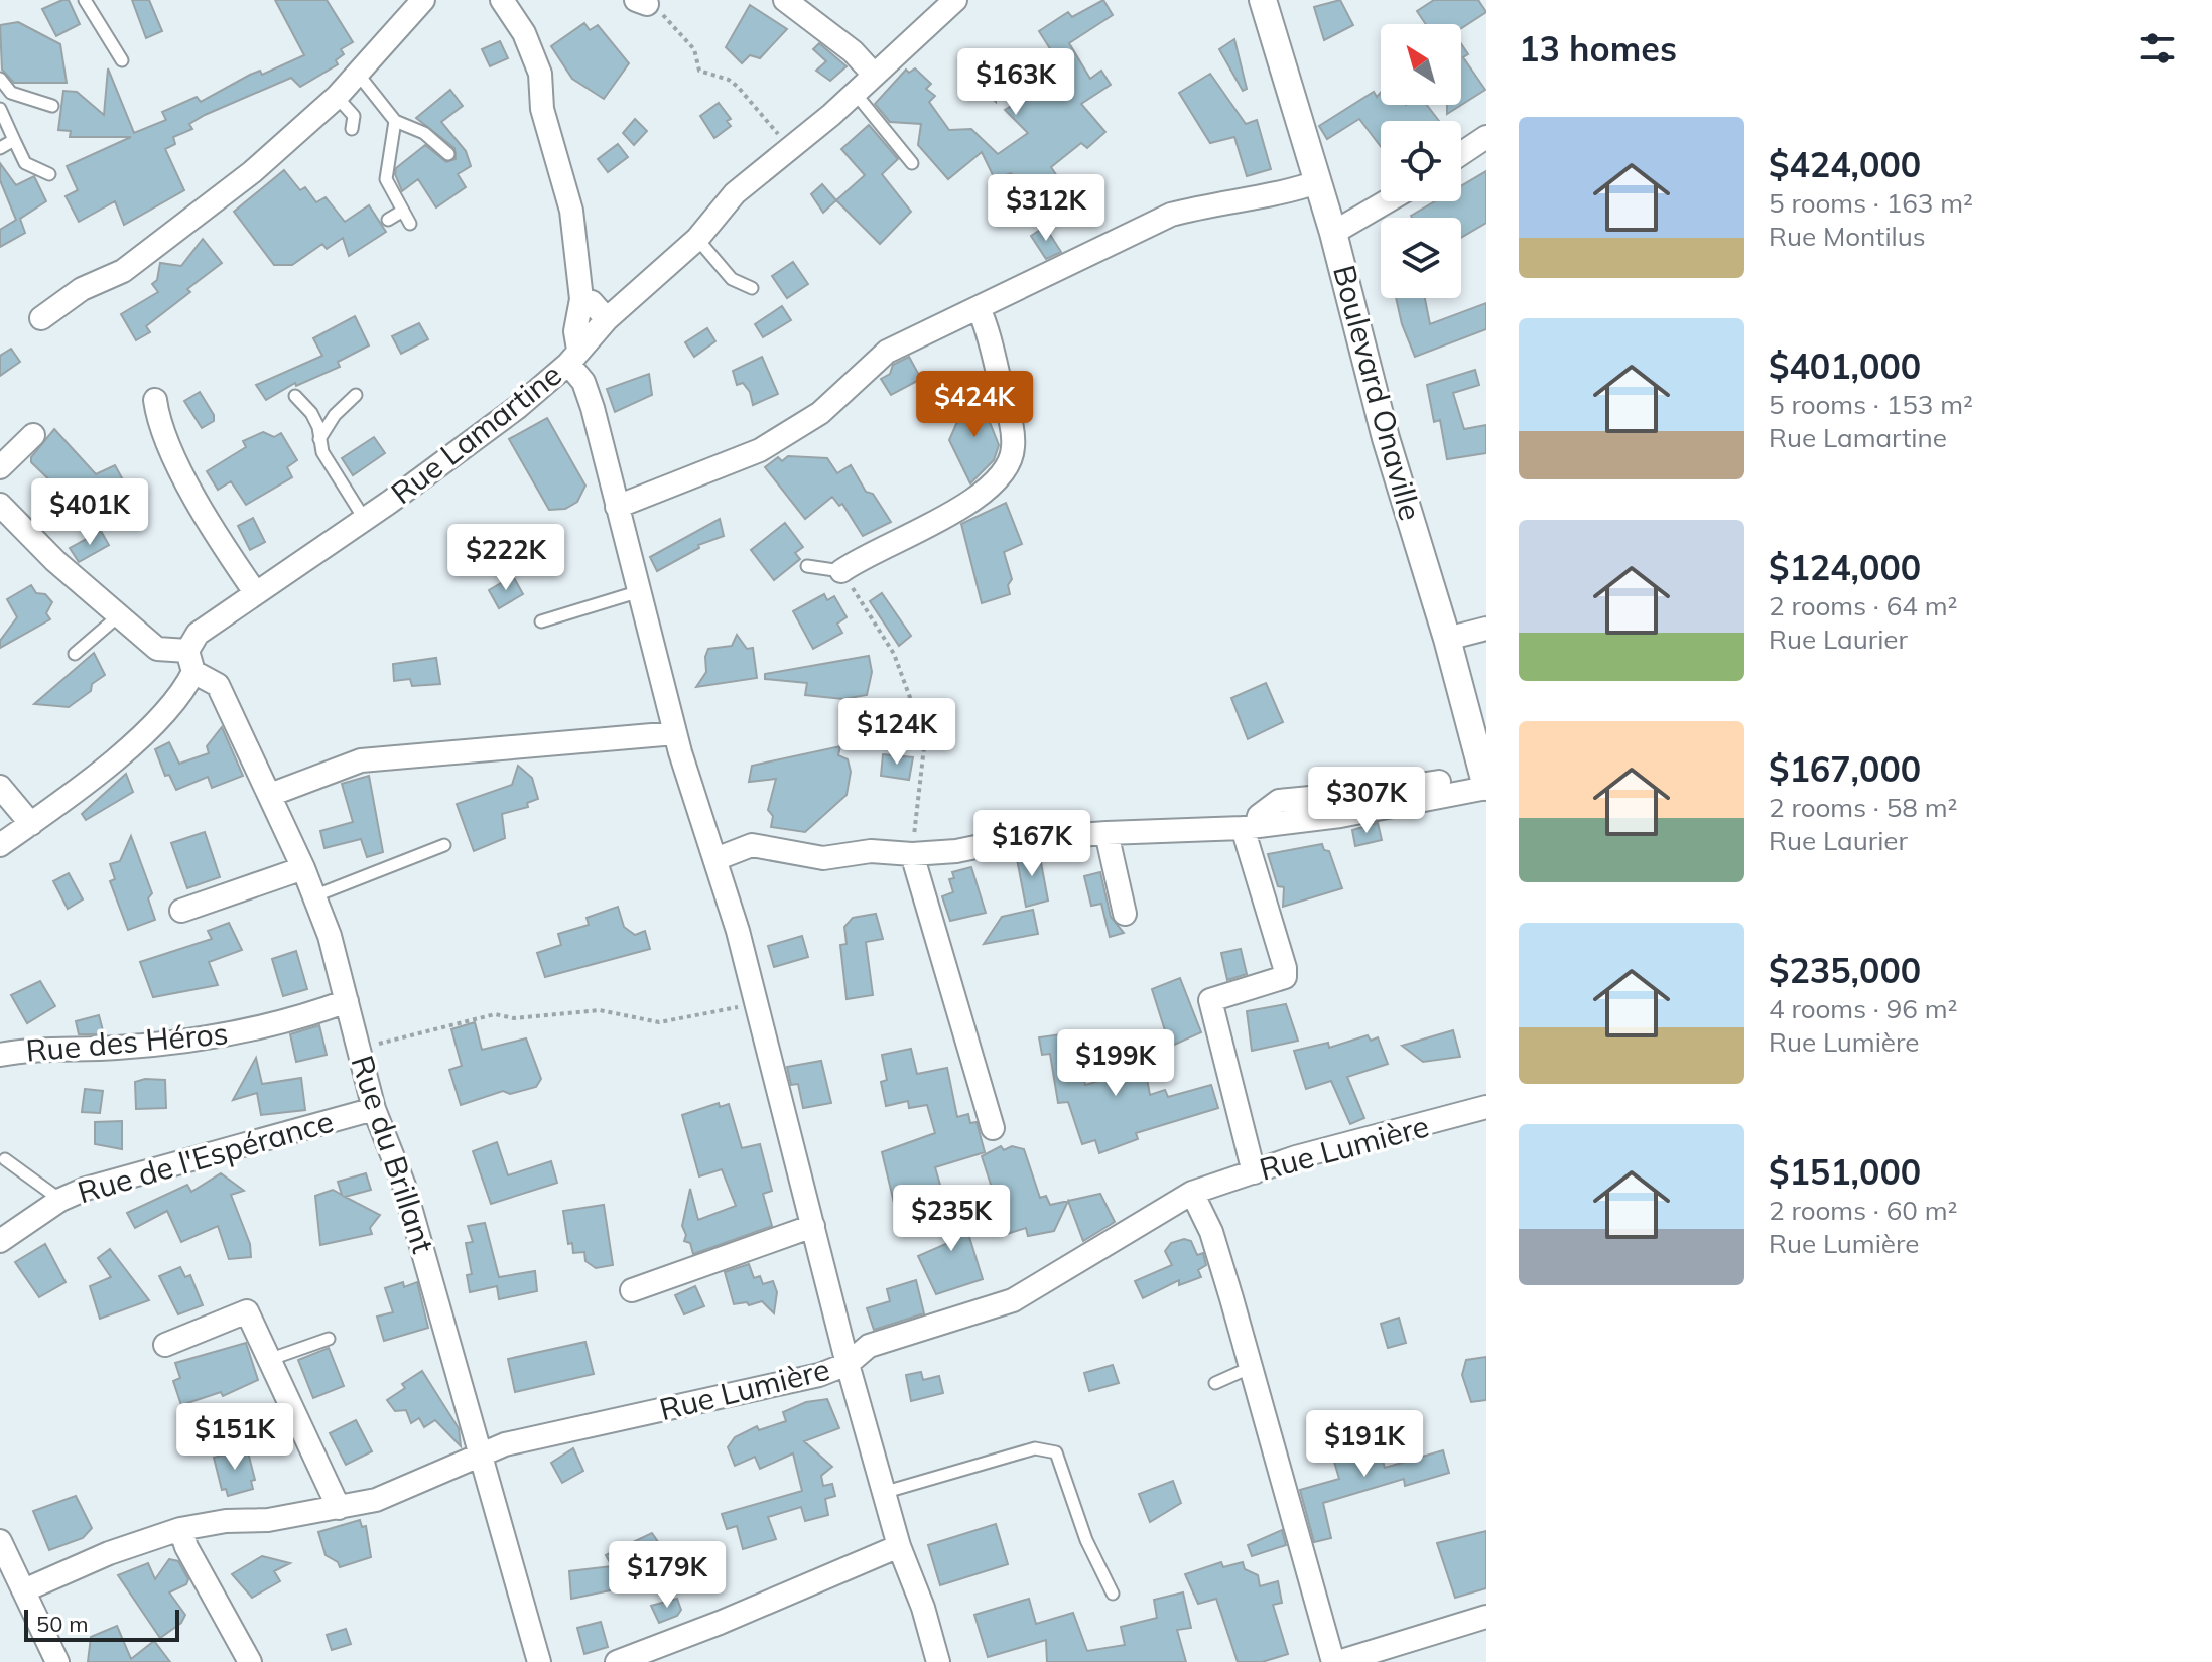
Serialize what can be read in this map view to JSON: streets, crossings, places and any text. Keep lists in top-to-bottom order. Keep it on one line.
{"streets":{"street":["Boulevard Onaville","Rue Lamartine","Rue des Héros","Rue Lumière","Rue du Brillant","Rue de l'Espérance"]},"crossings":[["Rue Lamartine","Rue du Brillant"],["Rue des Héros","Rue du Brillant"],["Rue Lumière","Rue du Brillant"],["Rue du Brillant","Rue de l'Espérance"]],"scale_bar":"50 m","north":"top left","page":{"heading":"13 homes","price":["$163K","$312K","$424K","$401K","$222K","$124K","$307K","$167K","$199K","$235K","$151K","$191K","$179K"],"list":[{"name":"$424,000","note":"5 rooms · 163 m² · Rue Montilus"},{"name":"$401,000","note":"5 rooms · 153 m² · Rue Lamartine"},{"name":"$124,000","note":"2 rooms · 64 m² · Rue Laurier"},{"name":"$167,000","note":"2 rooms · 58 m² · Rue Laurier"},{"name":"$235,000","note":"4 rooms · 96 m² · Rue Lumière"},{"name":"$151,000","note":"2 rooms · 60 m² · Rue Lumière"}],"scale":"50 m"}}
